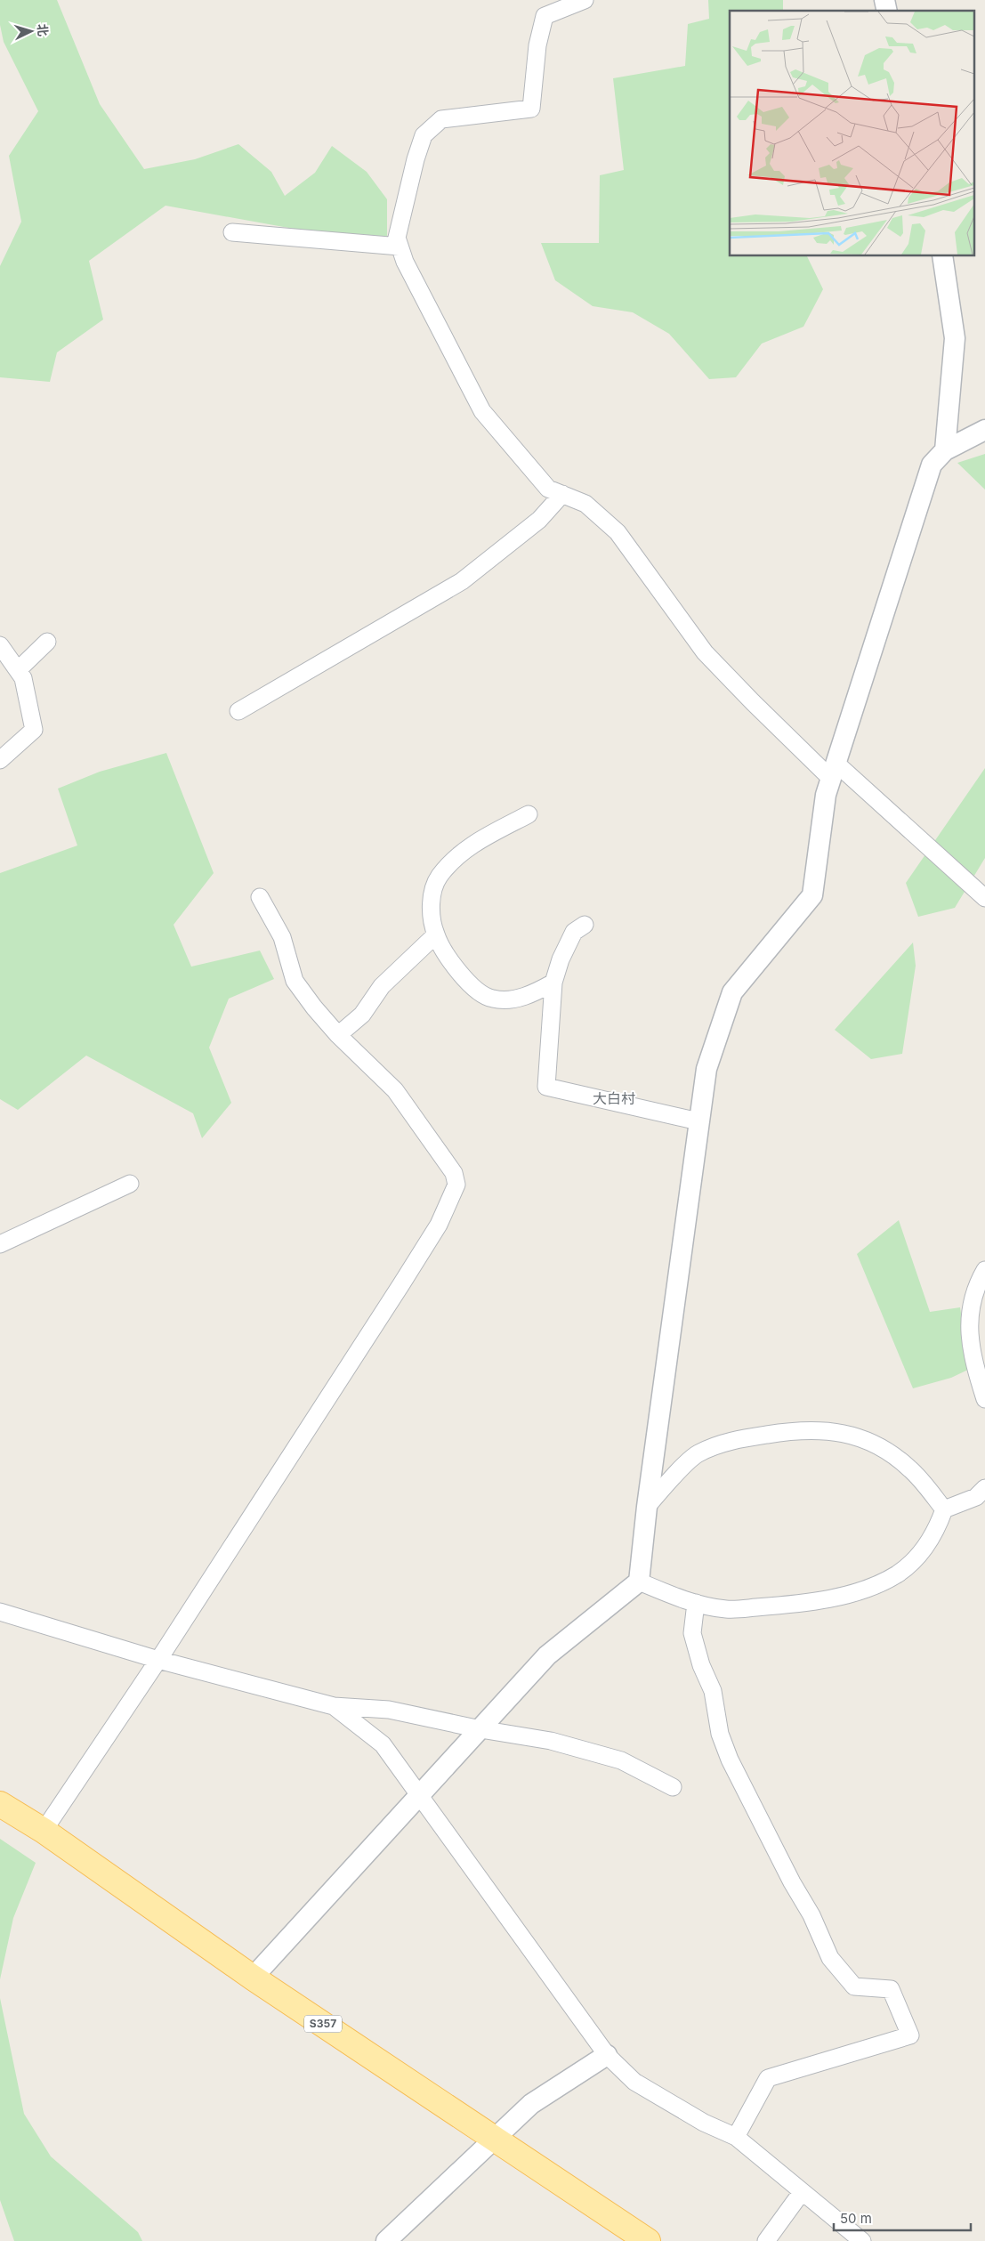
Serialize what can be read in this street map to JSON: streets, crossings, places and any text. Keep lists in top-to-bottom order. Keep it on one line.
{"streets":{"main road":["S357"]},"districts":["大白村"],"scale_bar":"50 m","north":"right"}
